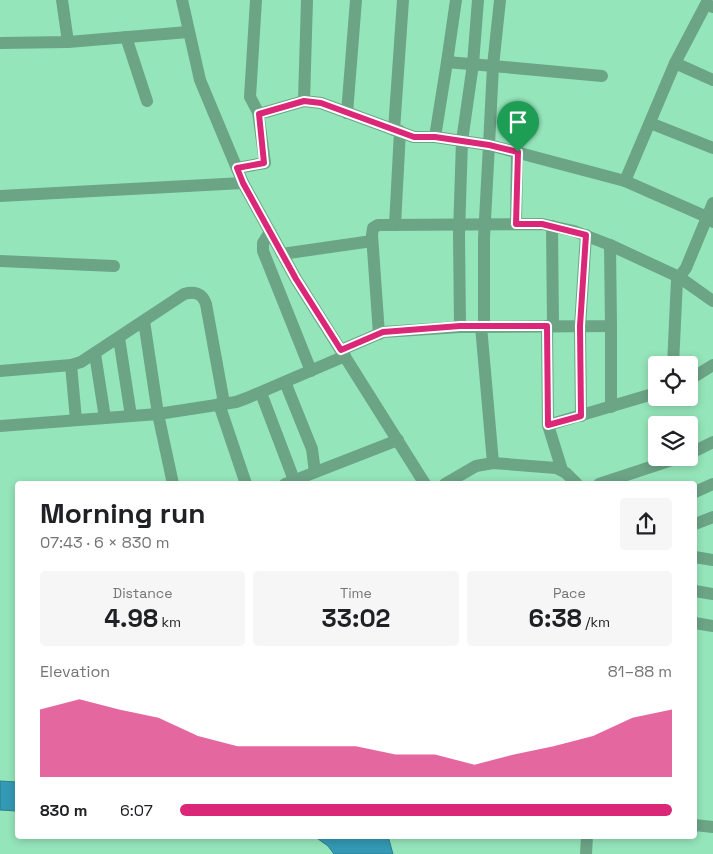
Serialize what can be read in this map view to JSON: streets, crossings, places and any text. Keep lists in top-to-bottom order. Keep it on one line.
{"page":{"heading":["Morning run","07:43 · 6 × 830 m"],"stats":[["Distance","4.98 km"],["Time","33:02"],["Pace","6:38 /km"]],"chart":["Elevation","81–88 m"],"list":[{"name":"830 m","note":"6:07"}]}}
